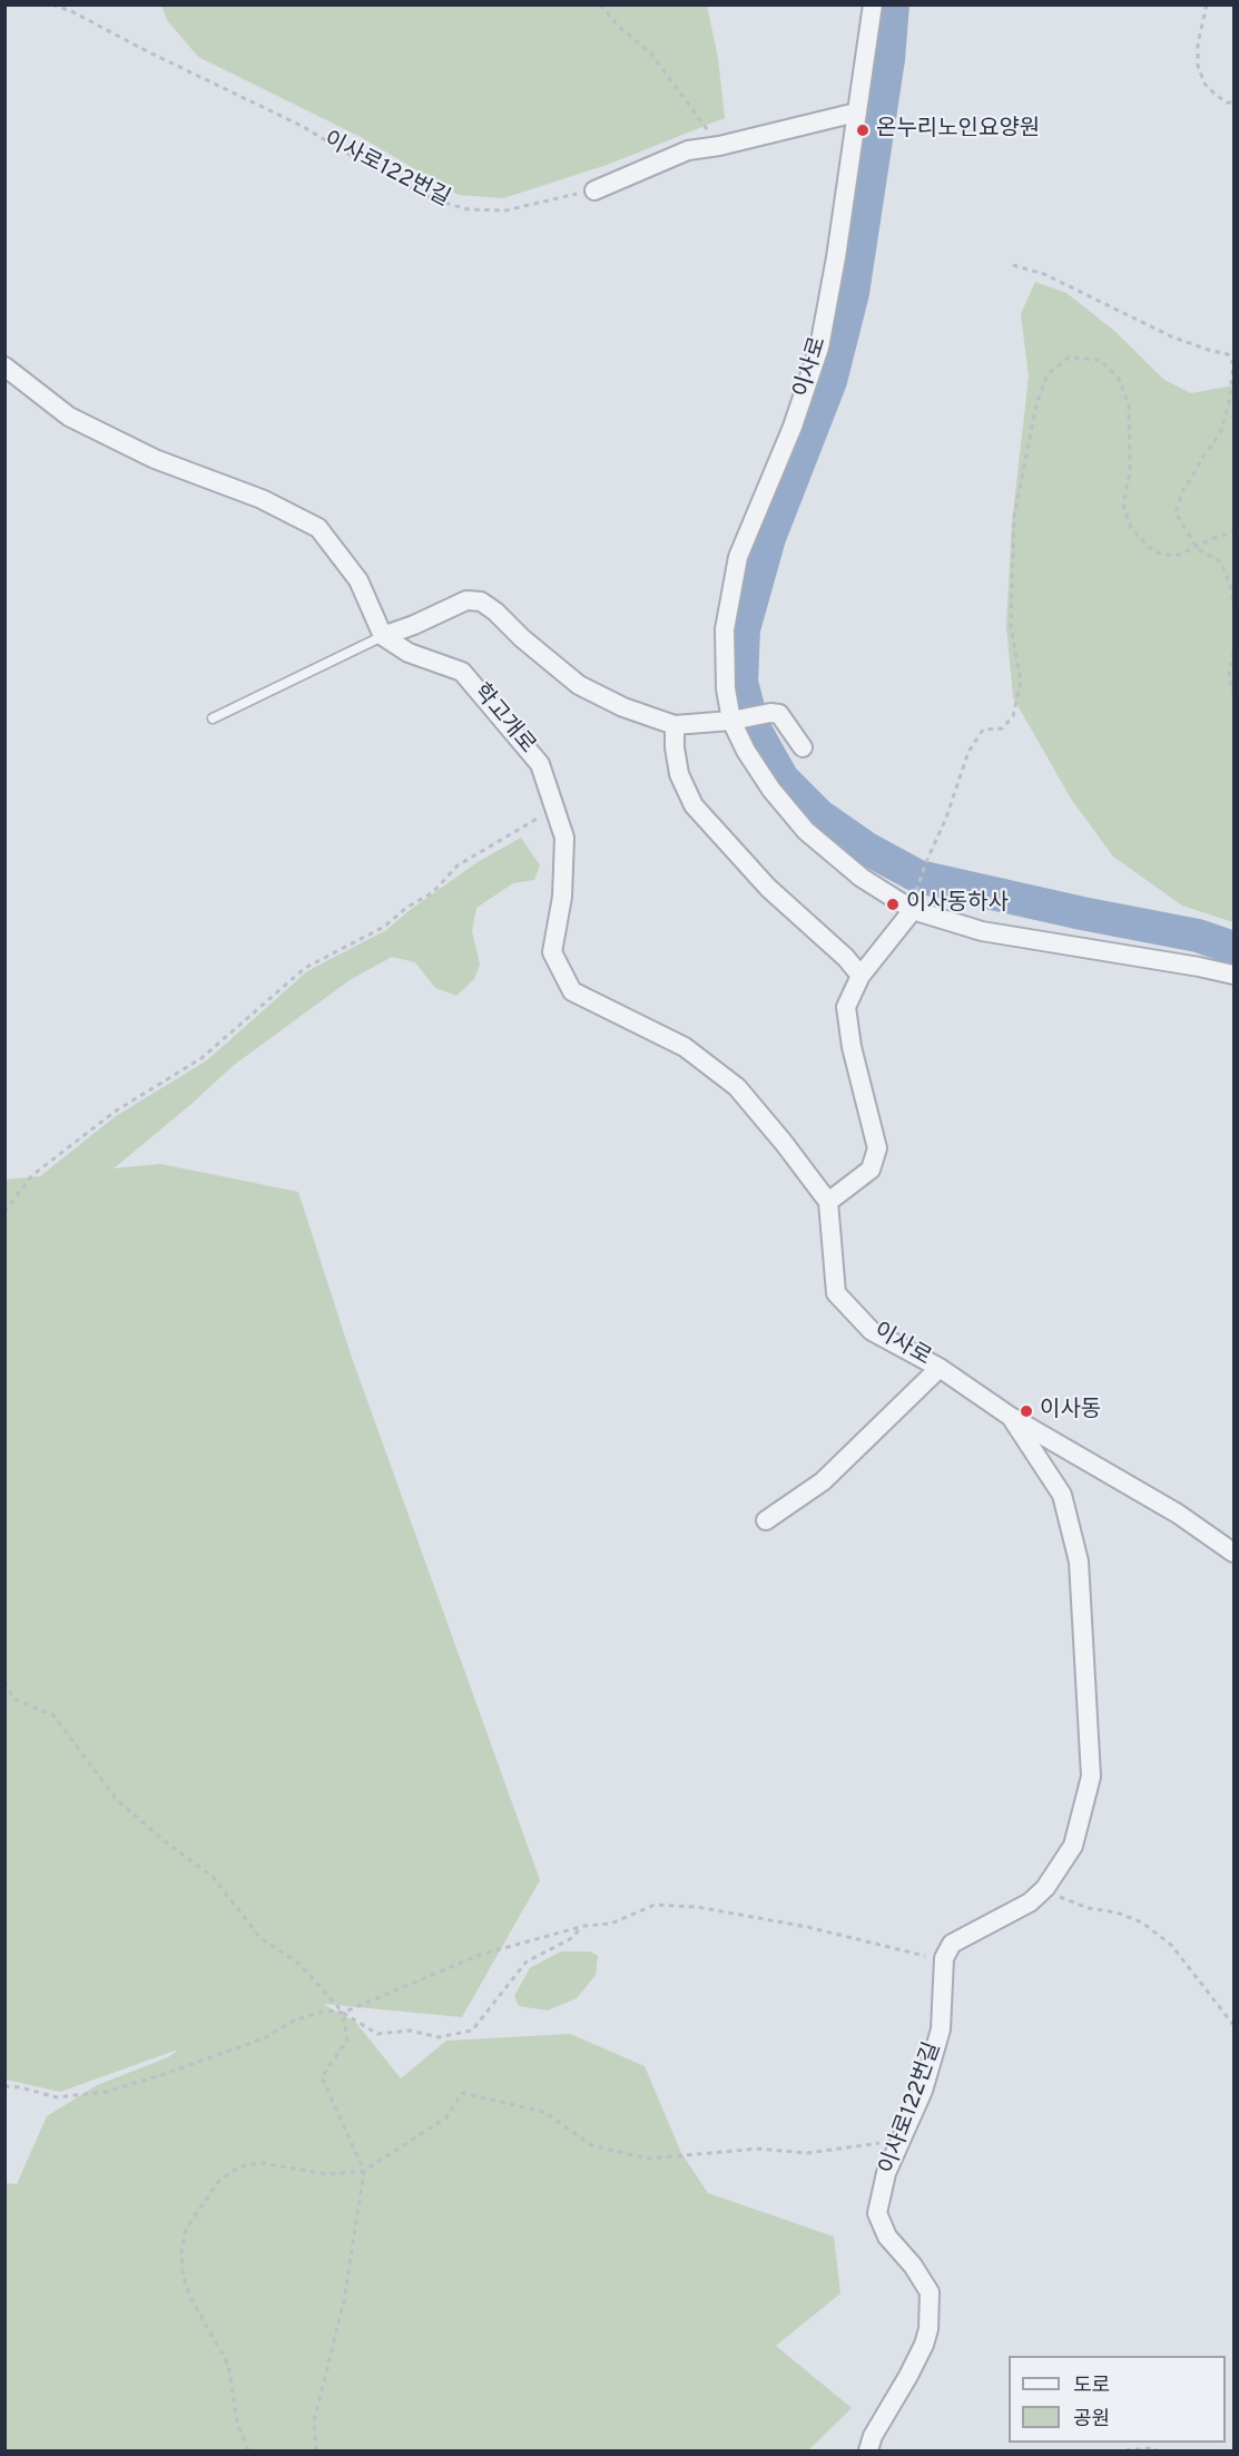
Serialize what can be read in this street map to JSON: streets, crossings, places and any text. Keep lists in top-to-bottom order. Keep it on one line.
{"streets":{"street":["이사로122번길","이사로","학고개로"]},"crossings":[["이사로","학고개로"]],"places":["온누리노인요양원","이사동하사","이사동"],"legend":["도로","공원"]}
